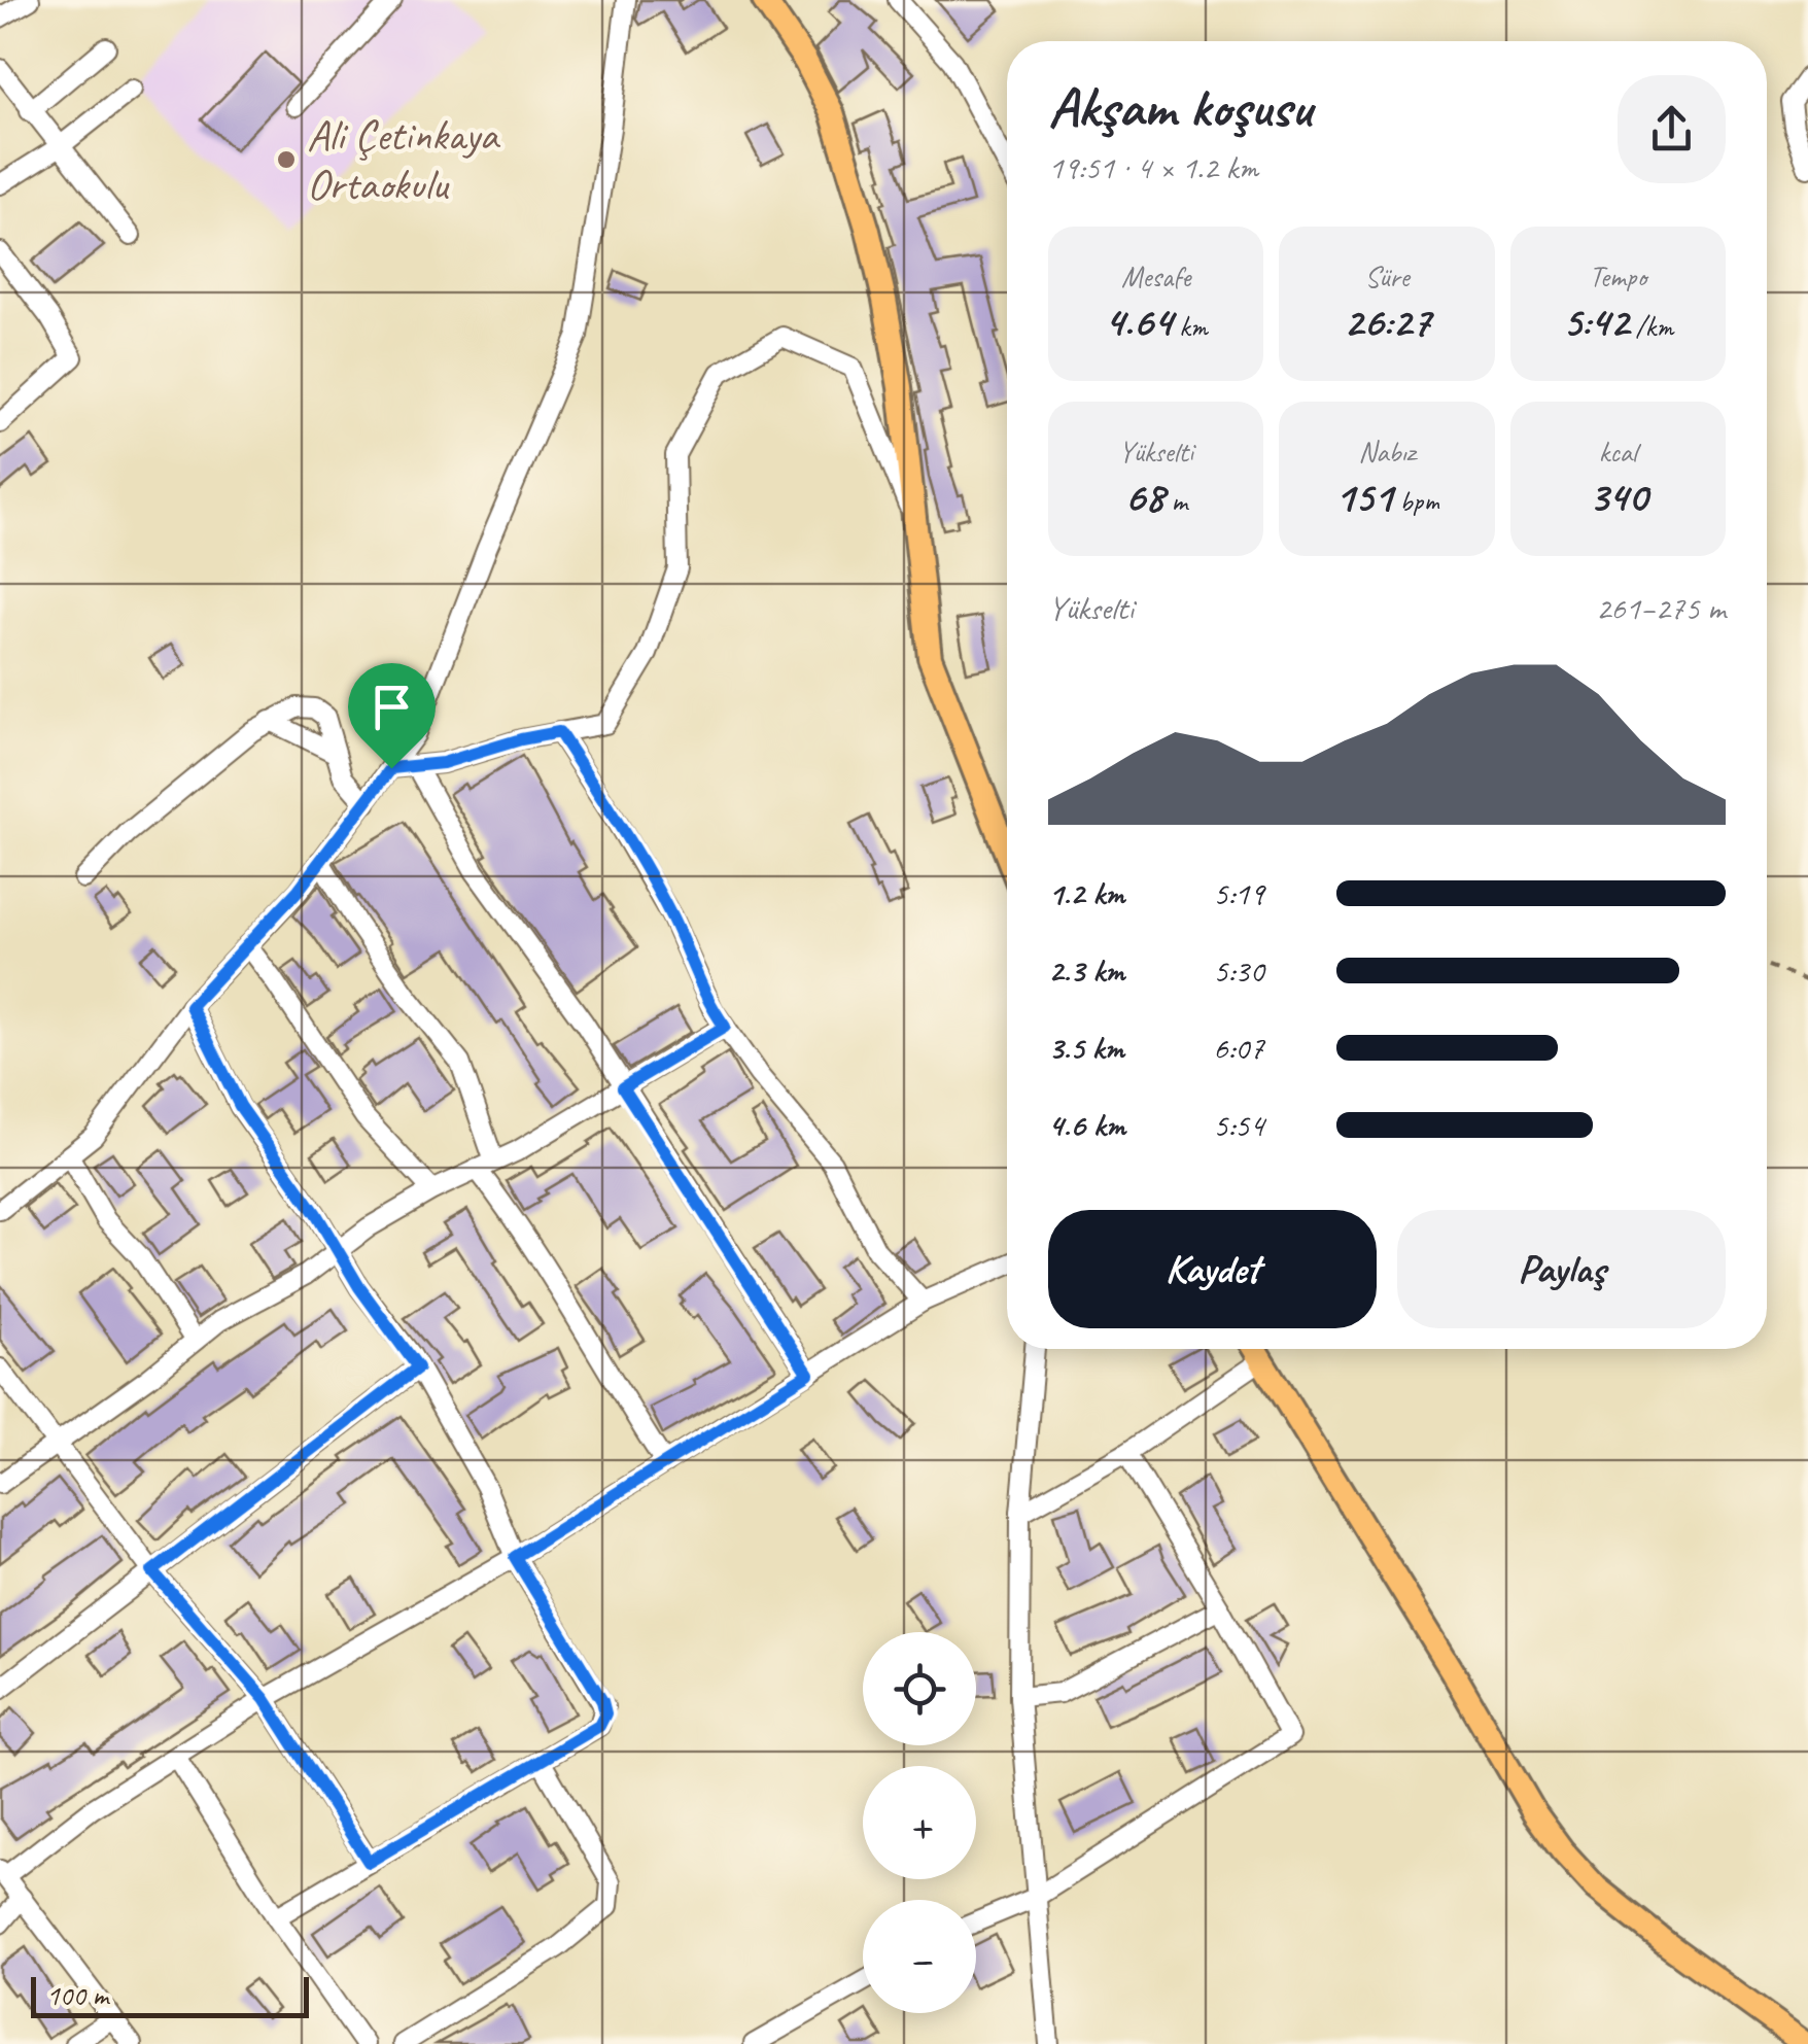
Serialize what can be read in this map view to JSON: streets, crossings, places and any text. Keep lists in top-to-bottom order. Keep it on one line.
{"places":["Ali Çetinkaya Ortaokulu"],"scale_bar":"100 m","page":{"heading":["Akşam koşusu","19:51 · 4 × 1.2 km"],"stats":[["Mesafe","4.64 km"],["Süre","26:27"],["Tempo","5:42 /km"],["Yükselti","68 m"],["Nabız","151 bpm"],["kcal","340"]],"chart":["Yükselti","261–275 m"],"list":[{"name":"1.2 km","note":"5:19"},{"name":"2.3 km","note":"5:30"},{"name":"3.5 km","note":"6:07"},{"name":"4.6 km","note":"5:54"}],"buttons":["Kaydet","Paylaş"],"map_buttons":["+","−"],"scale":"100 m"}}
